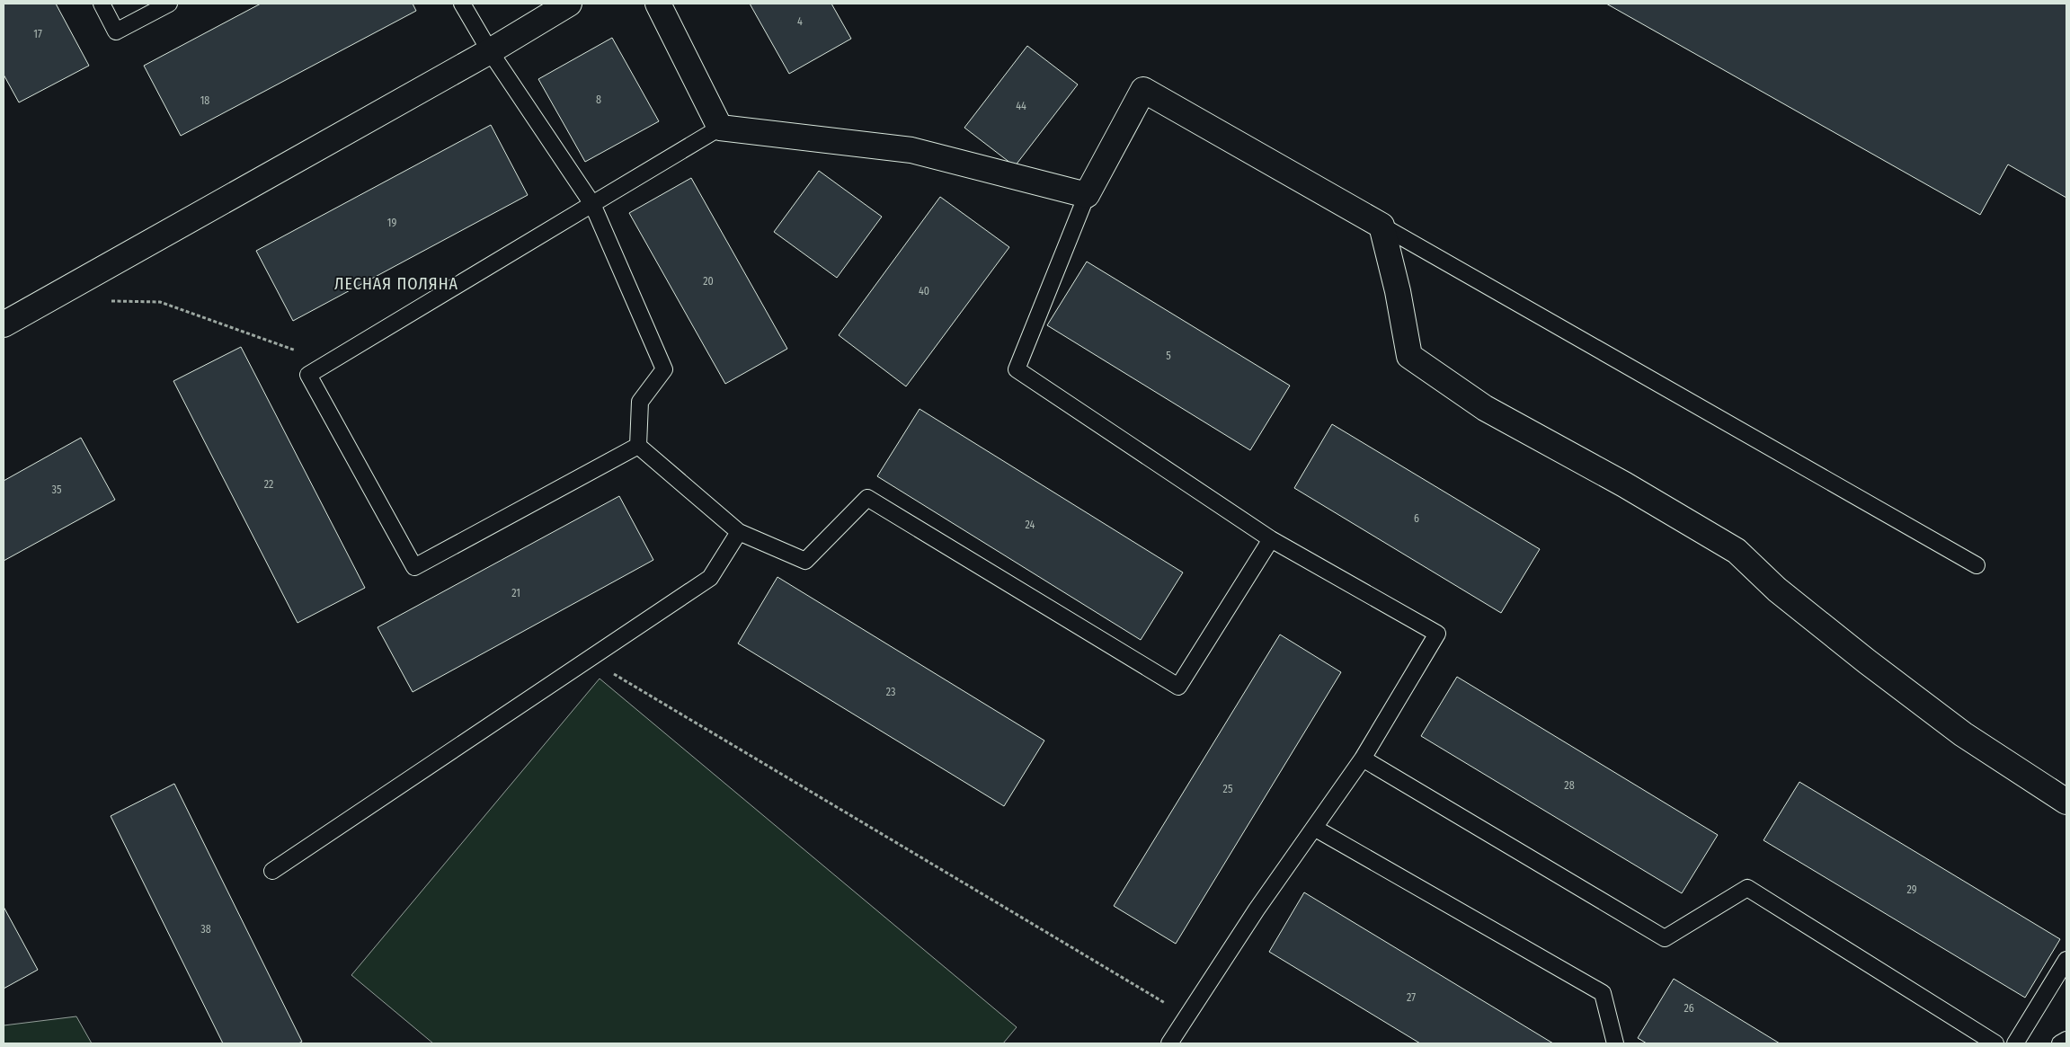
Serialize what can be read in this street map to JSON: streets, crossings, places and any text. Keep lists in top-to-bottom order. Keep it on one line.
{"districts":["ЛЕСНАЯ ПОЛЯНА"],"house_numbers":["4","17","8","18","44","19","20","40","5","22","35","6","24","21","23","28","25","29","38","27","26"]}
